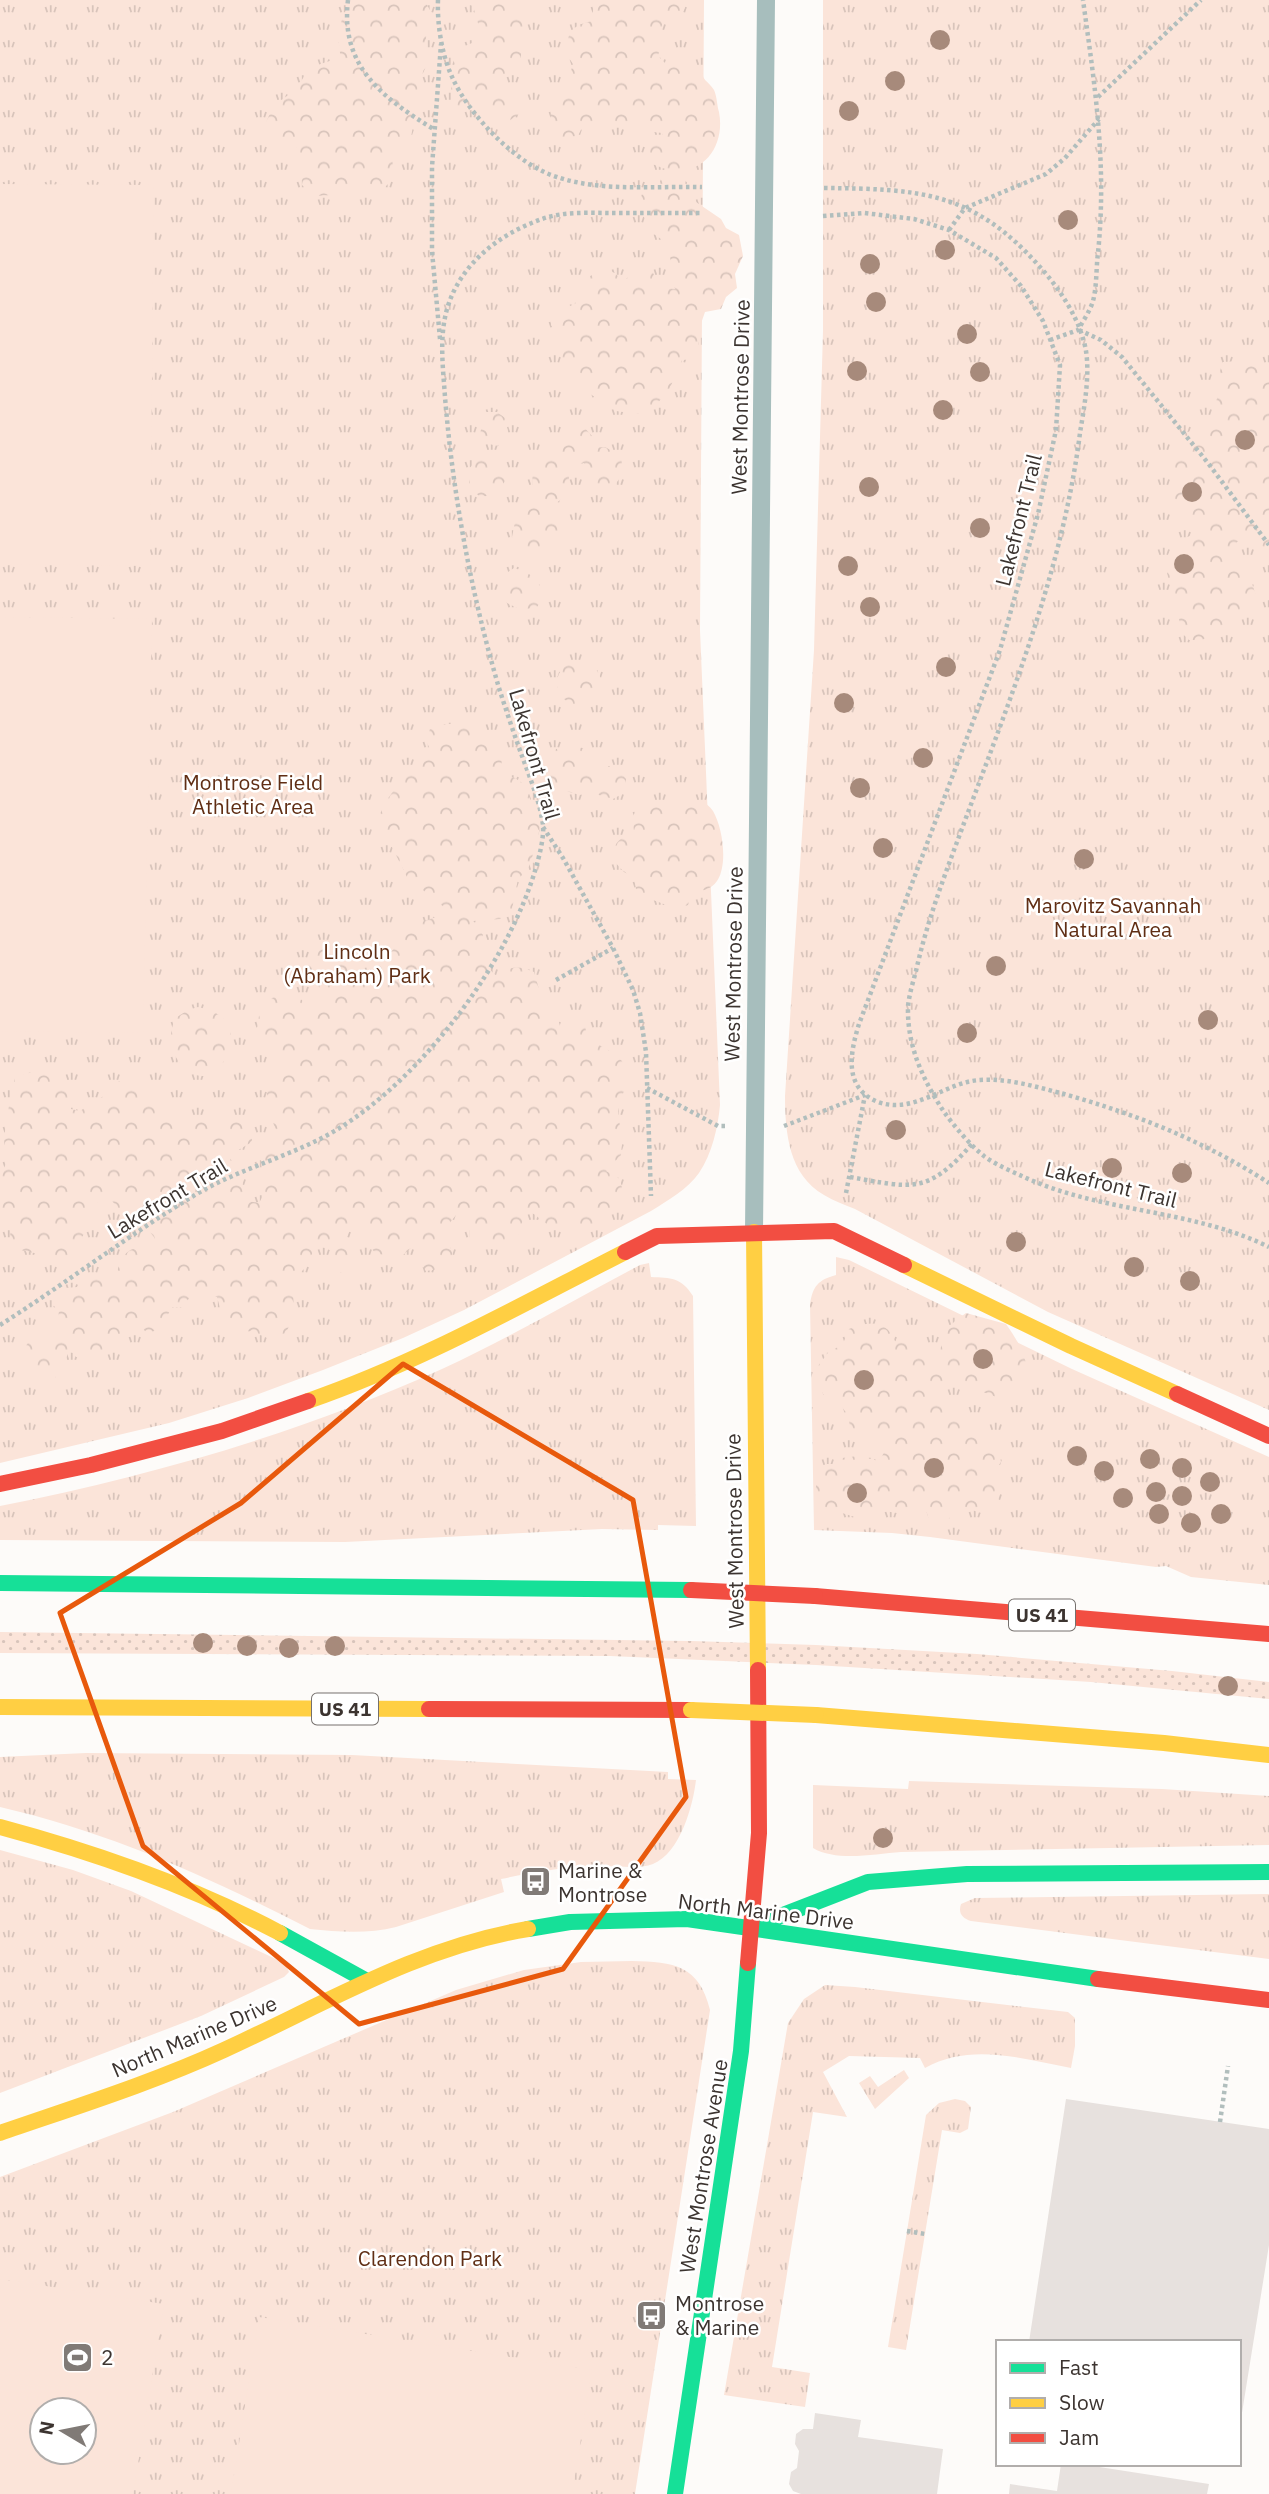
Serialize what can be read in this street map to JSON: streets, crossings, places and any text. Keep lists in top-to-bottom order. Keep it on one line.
{"streets":{"main road":["West Montrose Drive","US 41","North Marine Drive","West Montrose Avenue"],"path":["Lakefront Trail"]},"crossings":[["West Montrose Drive","North Marine Drive"],["West Montrose Drive","West Montrose Avenue"],["North Marine Drive","West Montrose Avenue"]],"parks":["Montrose Field Athletic Area","Marovitz Savannah Natural Area","Lincoln (Abraham) Park","Clarendon Park"],"places":{"bus stop":["Marine & Montrose","Montrose & Marine"],"sports":["2"]},"legend":["Fast","Slow","Jam"],"north":"left"}
